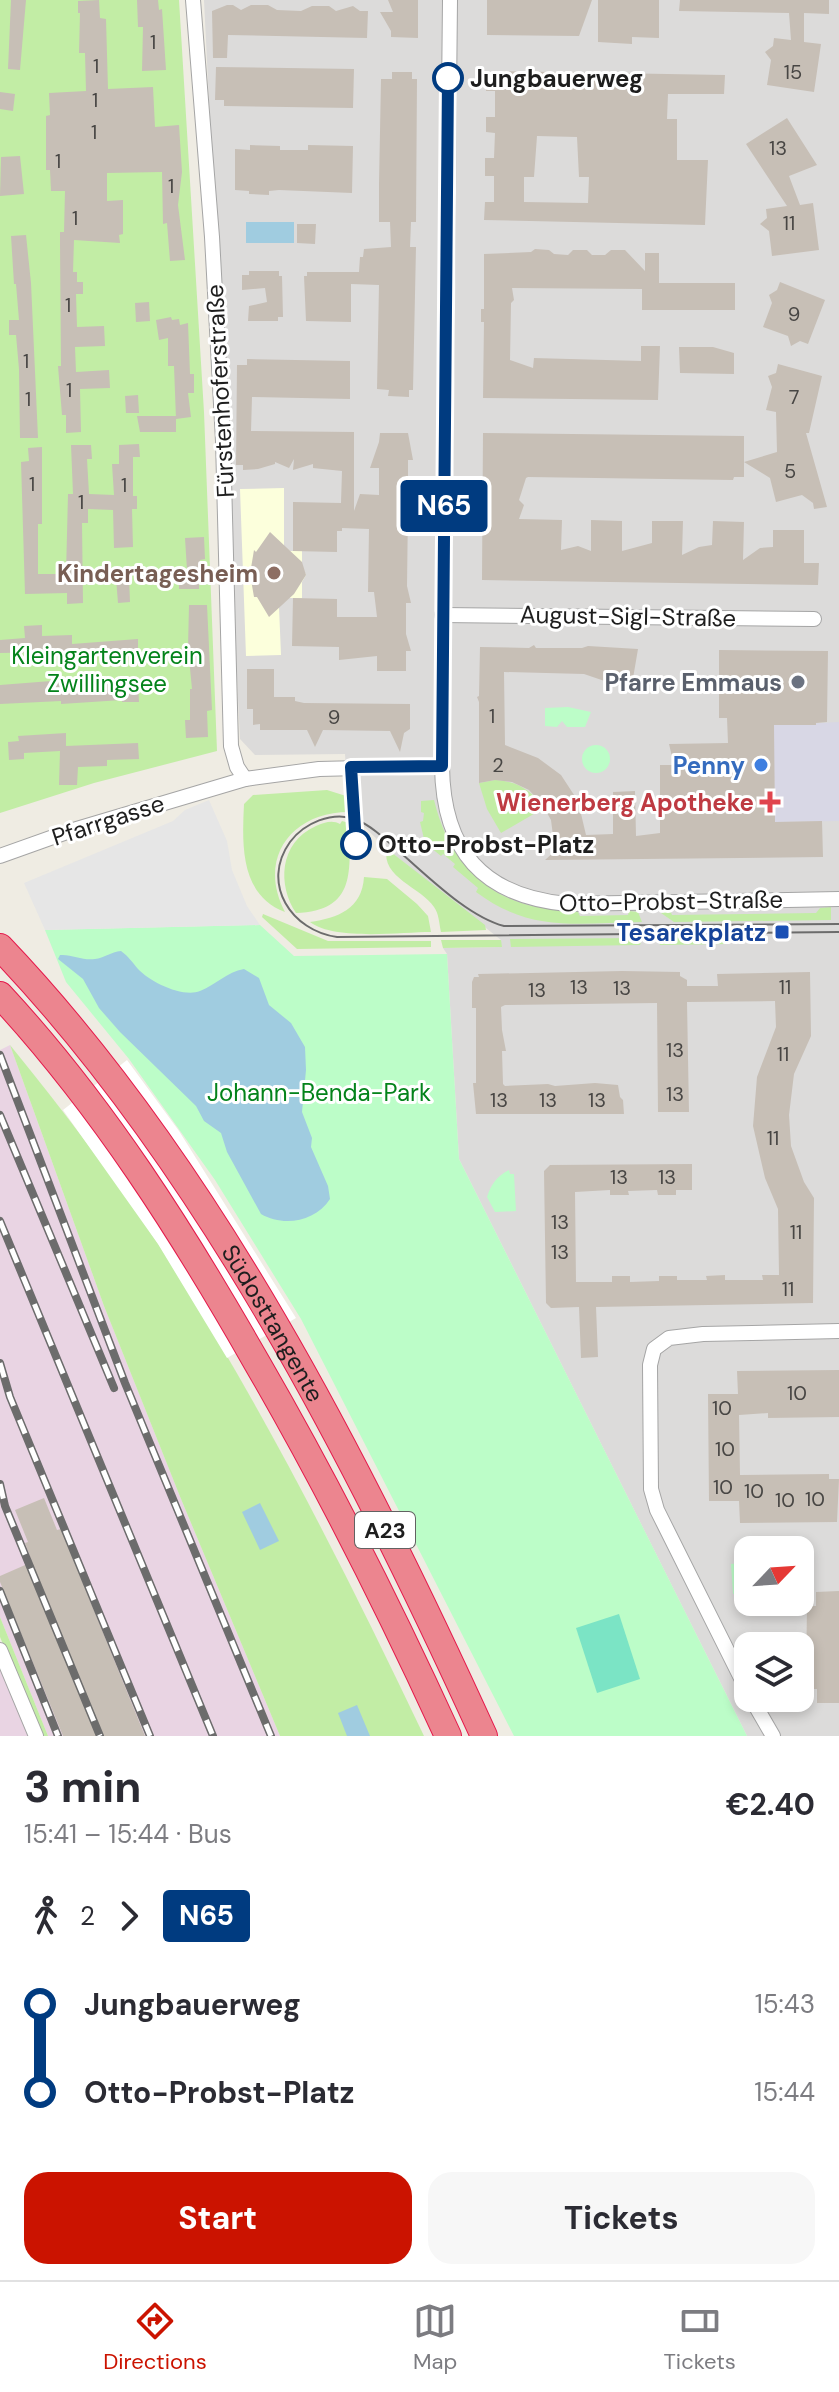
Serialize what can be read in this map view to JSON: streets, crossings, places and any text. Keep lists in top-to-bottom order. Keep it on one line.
{"streets":{"highway":["Südosttangente","A23"],"street":["Fürstenhoferstraße","August-Sigl-Straße","Pfarrgasse","Otto-Probst-Straße"]},"crossings":[["Fürstenhoferstraße","Pfarrgasse"],["August-Sigl-Straße","Otto-Probst-Straße"]],"parks":["Kleingartenverein Zwillingsee","Johann-Benda-Park"],"places":{"other":["Jungbauerweg","Kindertagesheim","Pfarre Emmaus","Penny","Otto-Probst-Platz"],"health":["Wienerberg Apotheke"],"transit":["Tesarekplatz"]},"lines":["bus line N65"],"house_numbers":["1","1","15","1","1","13","1","1","1","11","1","9","1","1","7","1","5","1","1","1","1","9","2","13","11","13","13","13","11","13","13","13","13","11","13","13","13","11","13","11","10","10","10","10","10","10","10"],"north":"top right","page":{"on_map":"N65","heading":["3 min","15:41 – 15:44 · Bus","€2.40"],"legs":["2","N65"],"list":[{"name":"Jungbauerweg","value":"15:43"},{"name":"Otto-Probst-Platz","value":"15:44"}],"buttons":["Start","Tickets"],"tabs":["Directions","Map","Tickets"]}}
